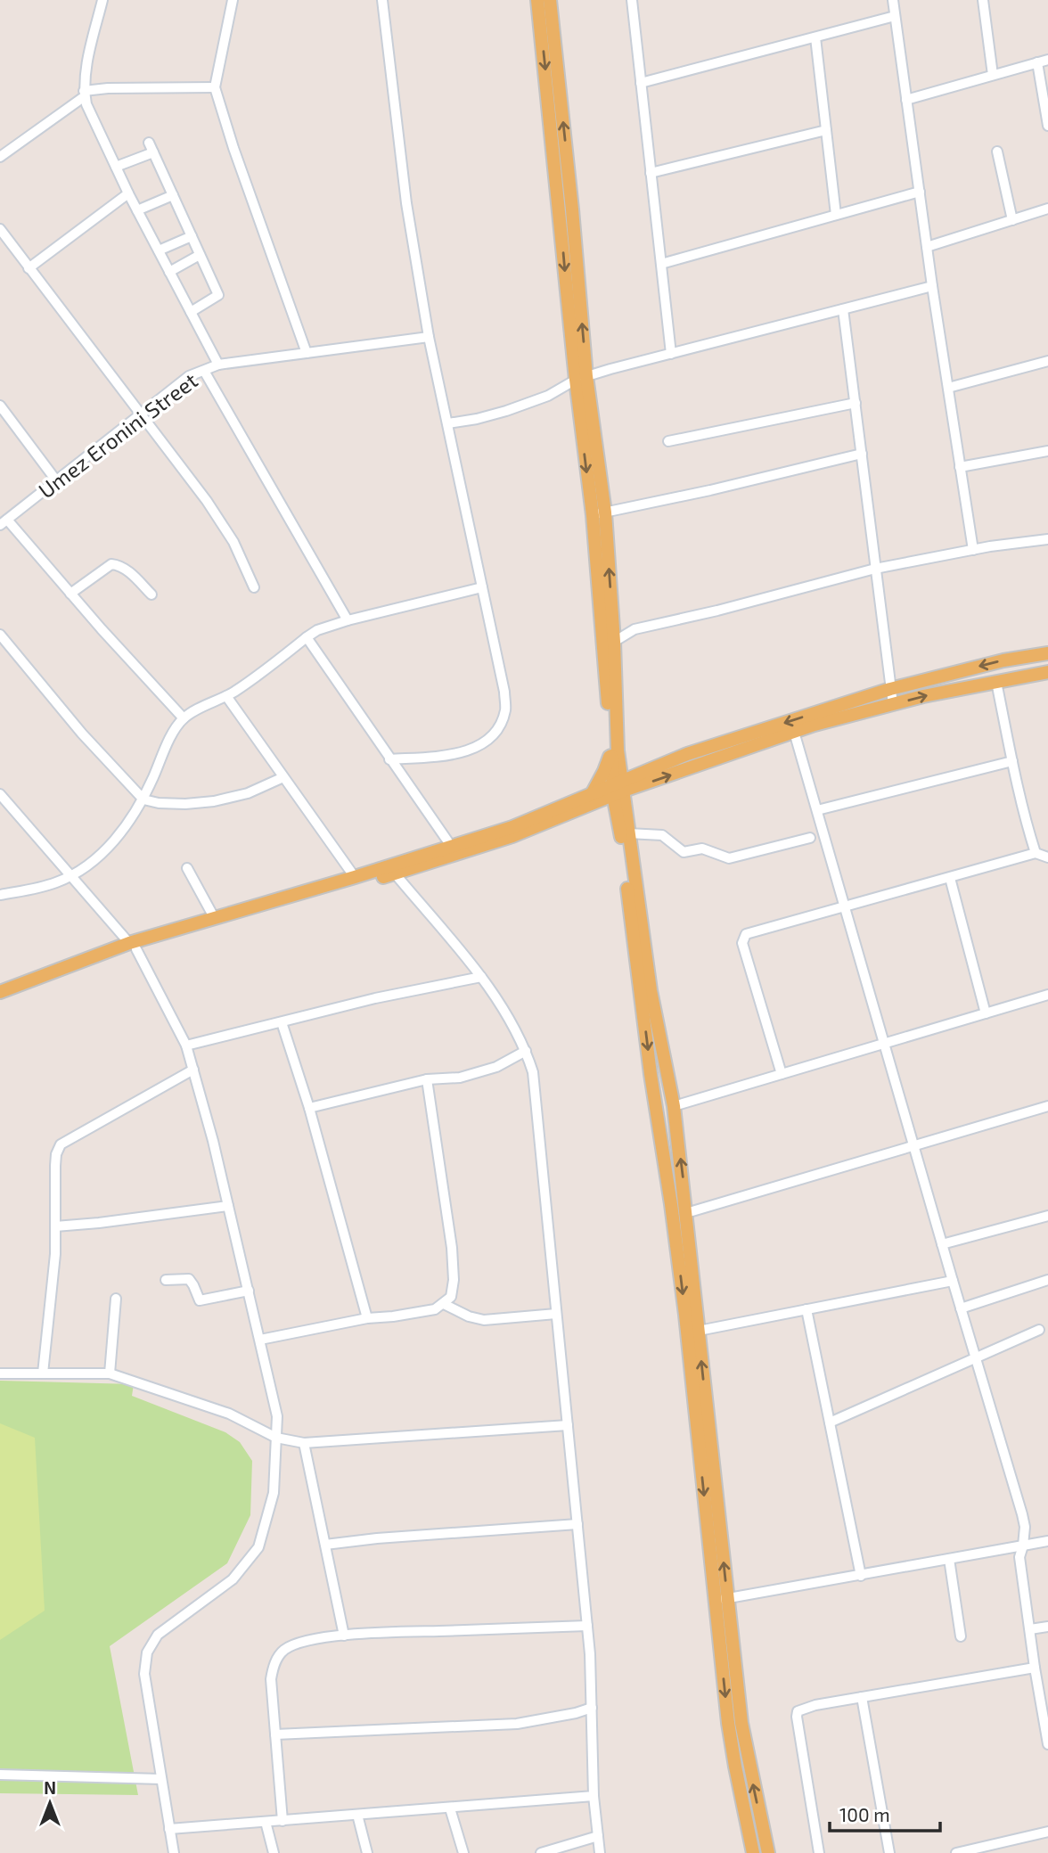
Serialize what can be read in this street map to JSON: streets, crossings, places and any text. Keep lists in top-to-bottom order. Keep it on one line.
{"streets":{"street":["Umez Eronini Street"]},"scale_bar":"100 m","north":"top"}
